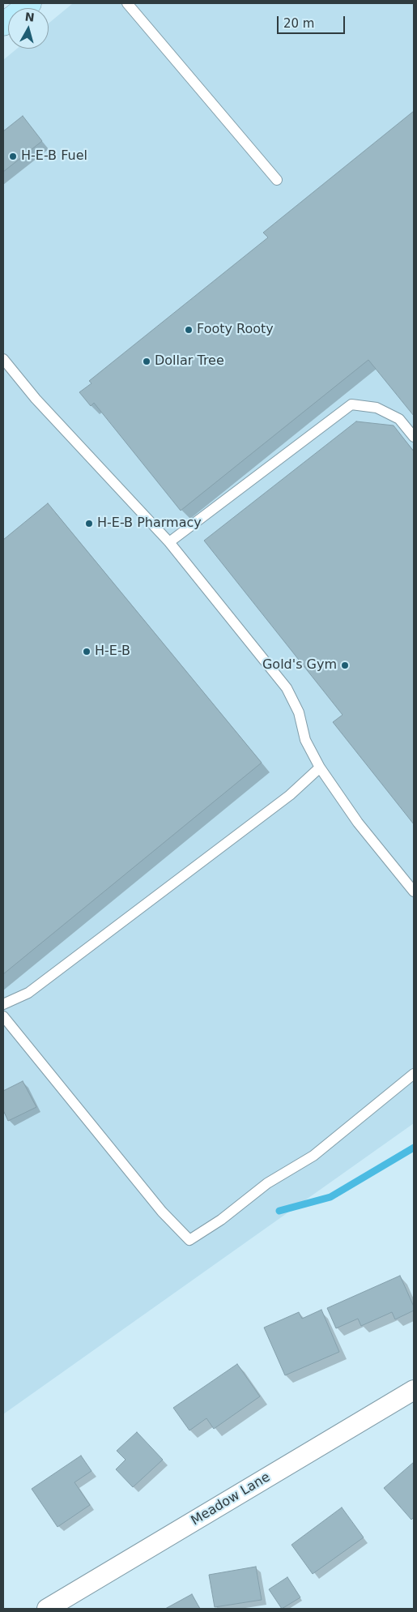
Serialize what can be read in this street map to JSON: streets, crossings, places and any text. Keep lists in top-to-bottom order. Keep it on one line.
{"streets":{"street":["Meadow Lane"]},"places":["H-E-B Fuel","Footy Rooty","Dollar Tree","H-E-B Pharmacy","H-E-B","Gold's Gym"],"scale_bar":"20 m","north":"top"}
